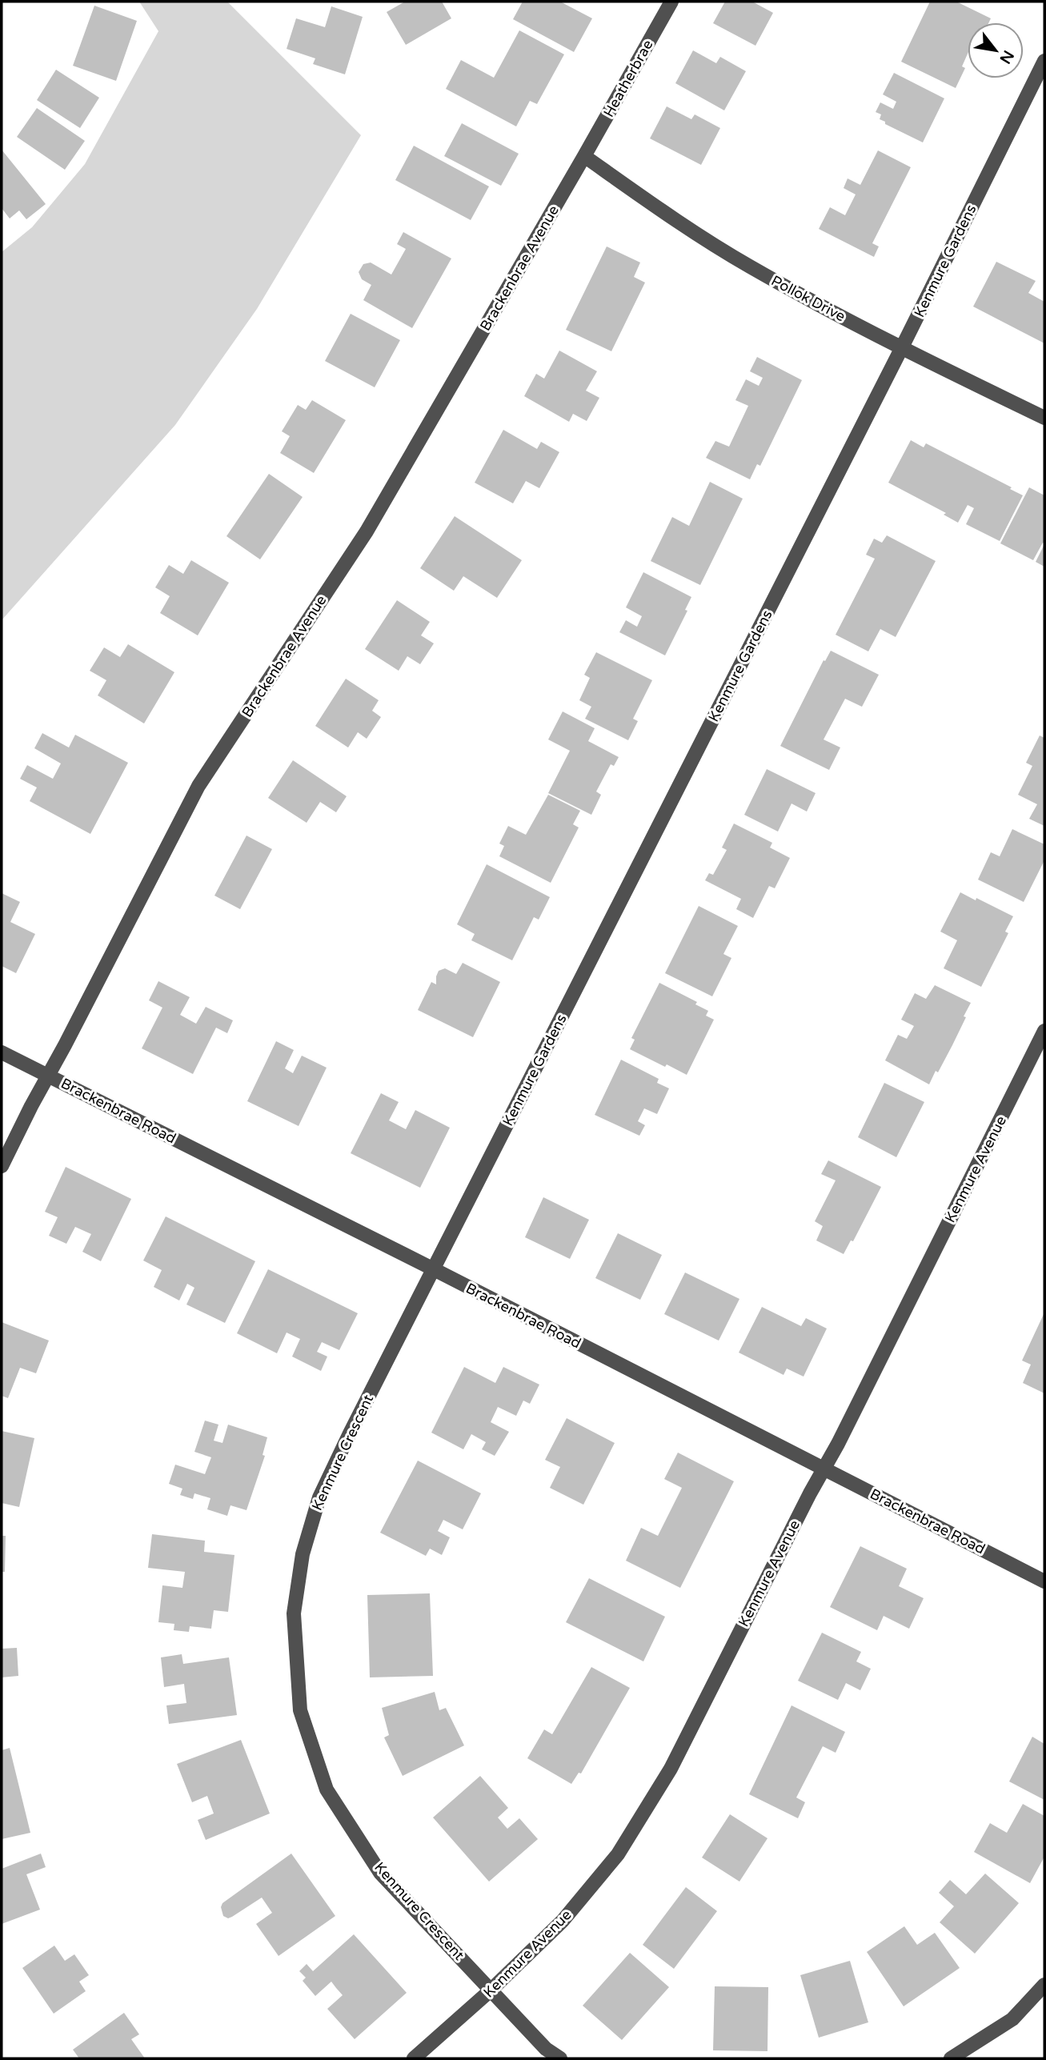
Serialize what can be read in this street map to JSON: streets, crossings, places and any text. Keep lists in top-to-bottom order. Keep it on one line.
{"streets":{"street":["Heatherbrae","Kenmure Gardens","Brackenbrae Avenue","Pollok Drive","Brackenbrae Road","Kenmure Avenue","Kenmure Crescent"]},"crossings":[["Heatherbrae","Brackenbrae Avenue"],["Heatherbrae","Pollok Drive"],["Kenmure Gardens","Pollok Drive"],["Kenmure Gardens","Brackenbrae Road"],["Kenmure Gardens","Kenmure Crescent"],["Brackenbrae Avenue","Pollok Drive"],["Brackenbrae Avenue","Brackenbrae Road"],["Brackenbrae Road","Kenmure Avenue"],["Brackenbrae Road","Kenmure Crescent"],["Kenmure Avenue","Kenmure Crescent"]],"north":"bottom right"}
